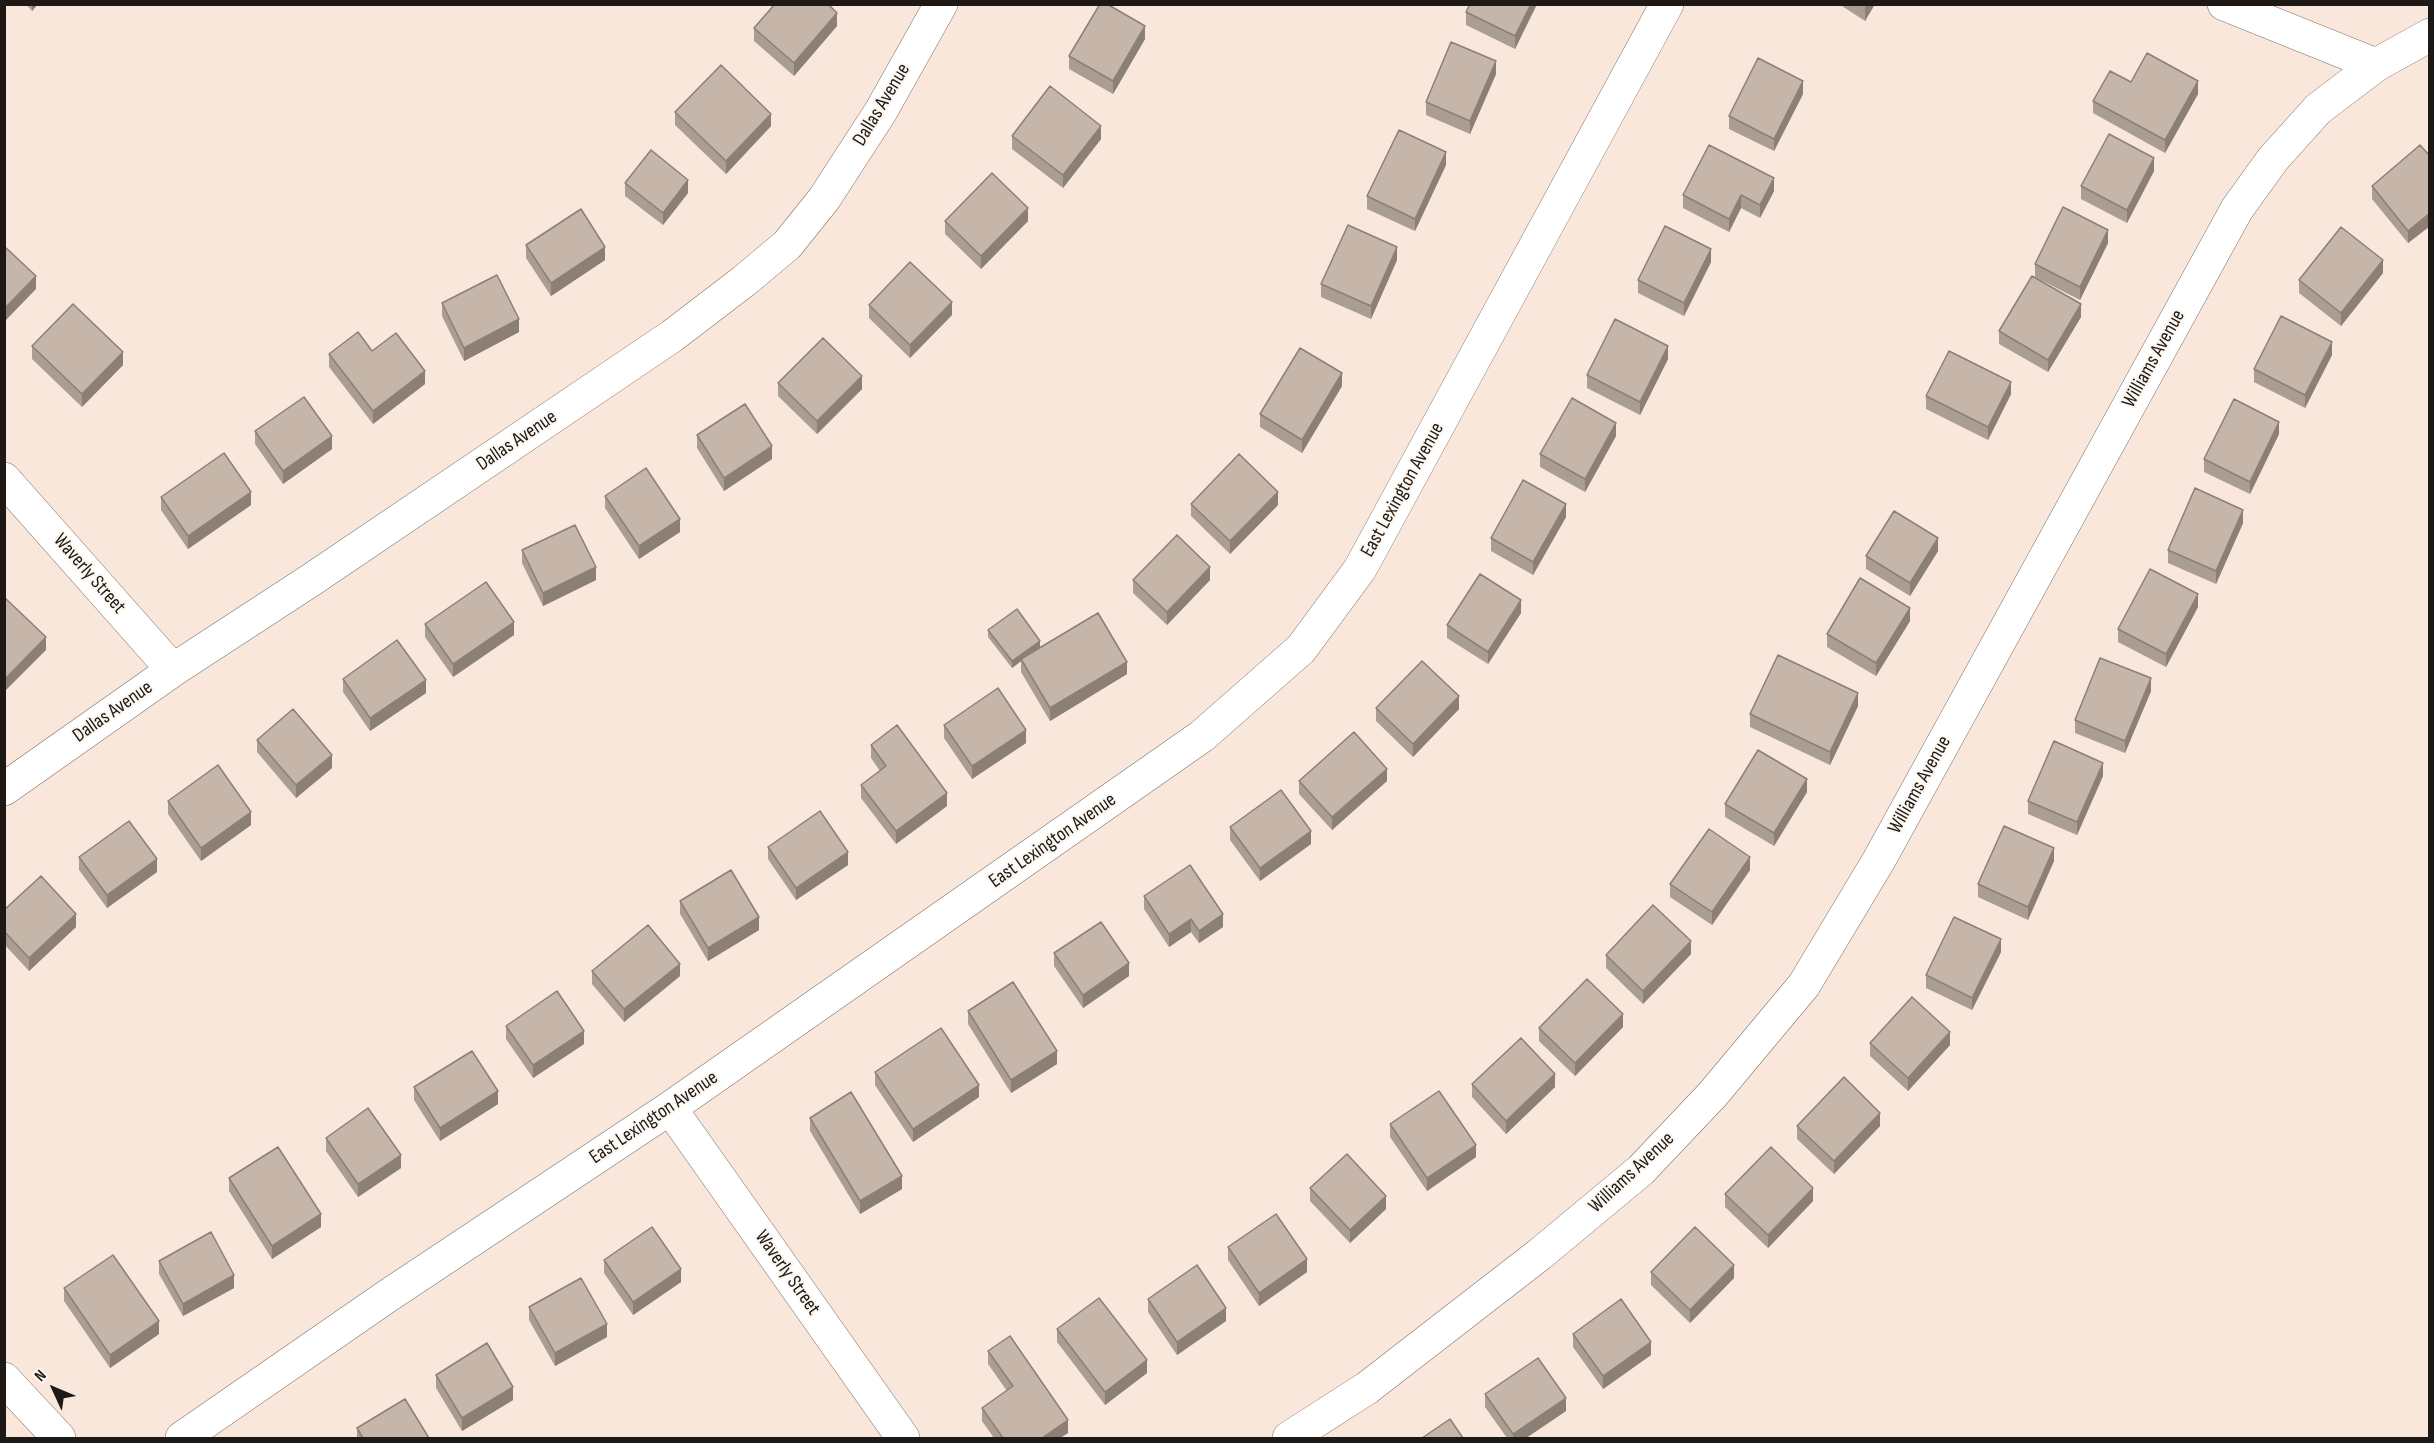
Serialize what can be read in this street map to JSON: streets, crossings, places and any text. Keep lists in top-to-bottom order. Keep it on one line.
{"streets":{"street":["Dallas Avenue","Williams Avenue","East Lexington Avenue","Waverly Street"]},"crossings":[["Dallas Avenue","Waverly Street"],["East Lexington Avenue","Waverly Street"]],"north":"top left"}
